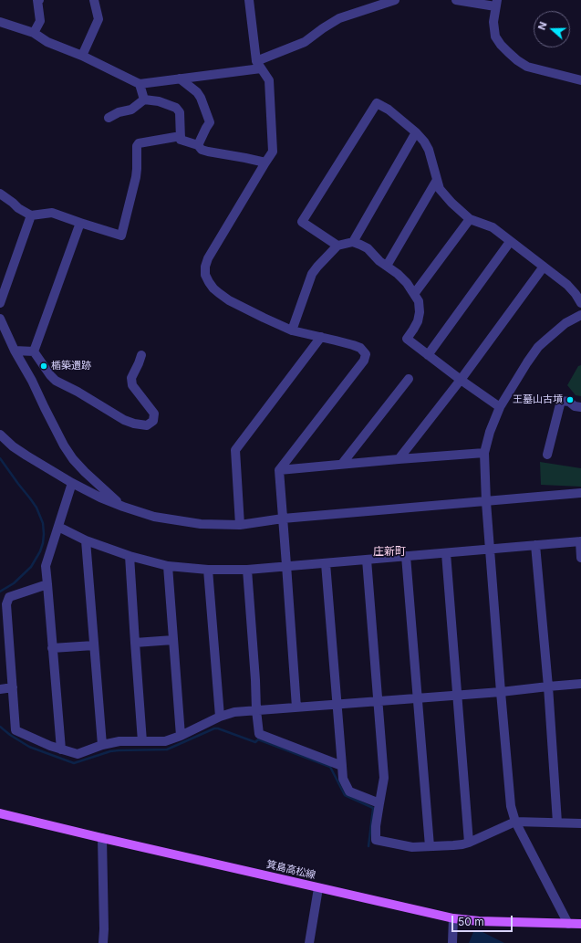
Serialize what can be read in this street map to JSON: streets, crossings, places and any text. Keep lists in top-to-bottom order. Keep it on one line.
{"streets":{"main road":["箕島高松線"]},"districts":["庄新町"],"places":["楯築遺跡","王墓山古墳"],"scale_bar":"50 m","north":"left"}
